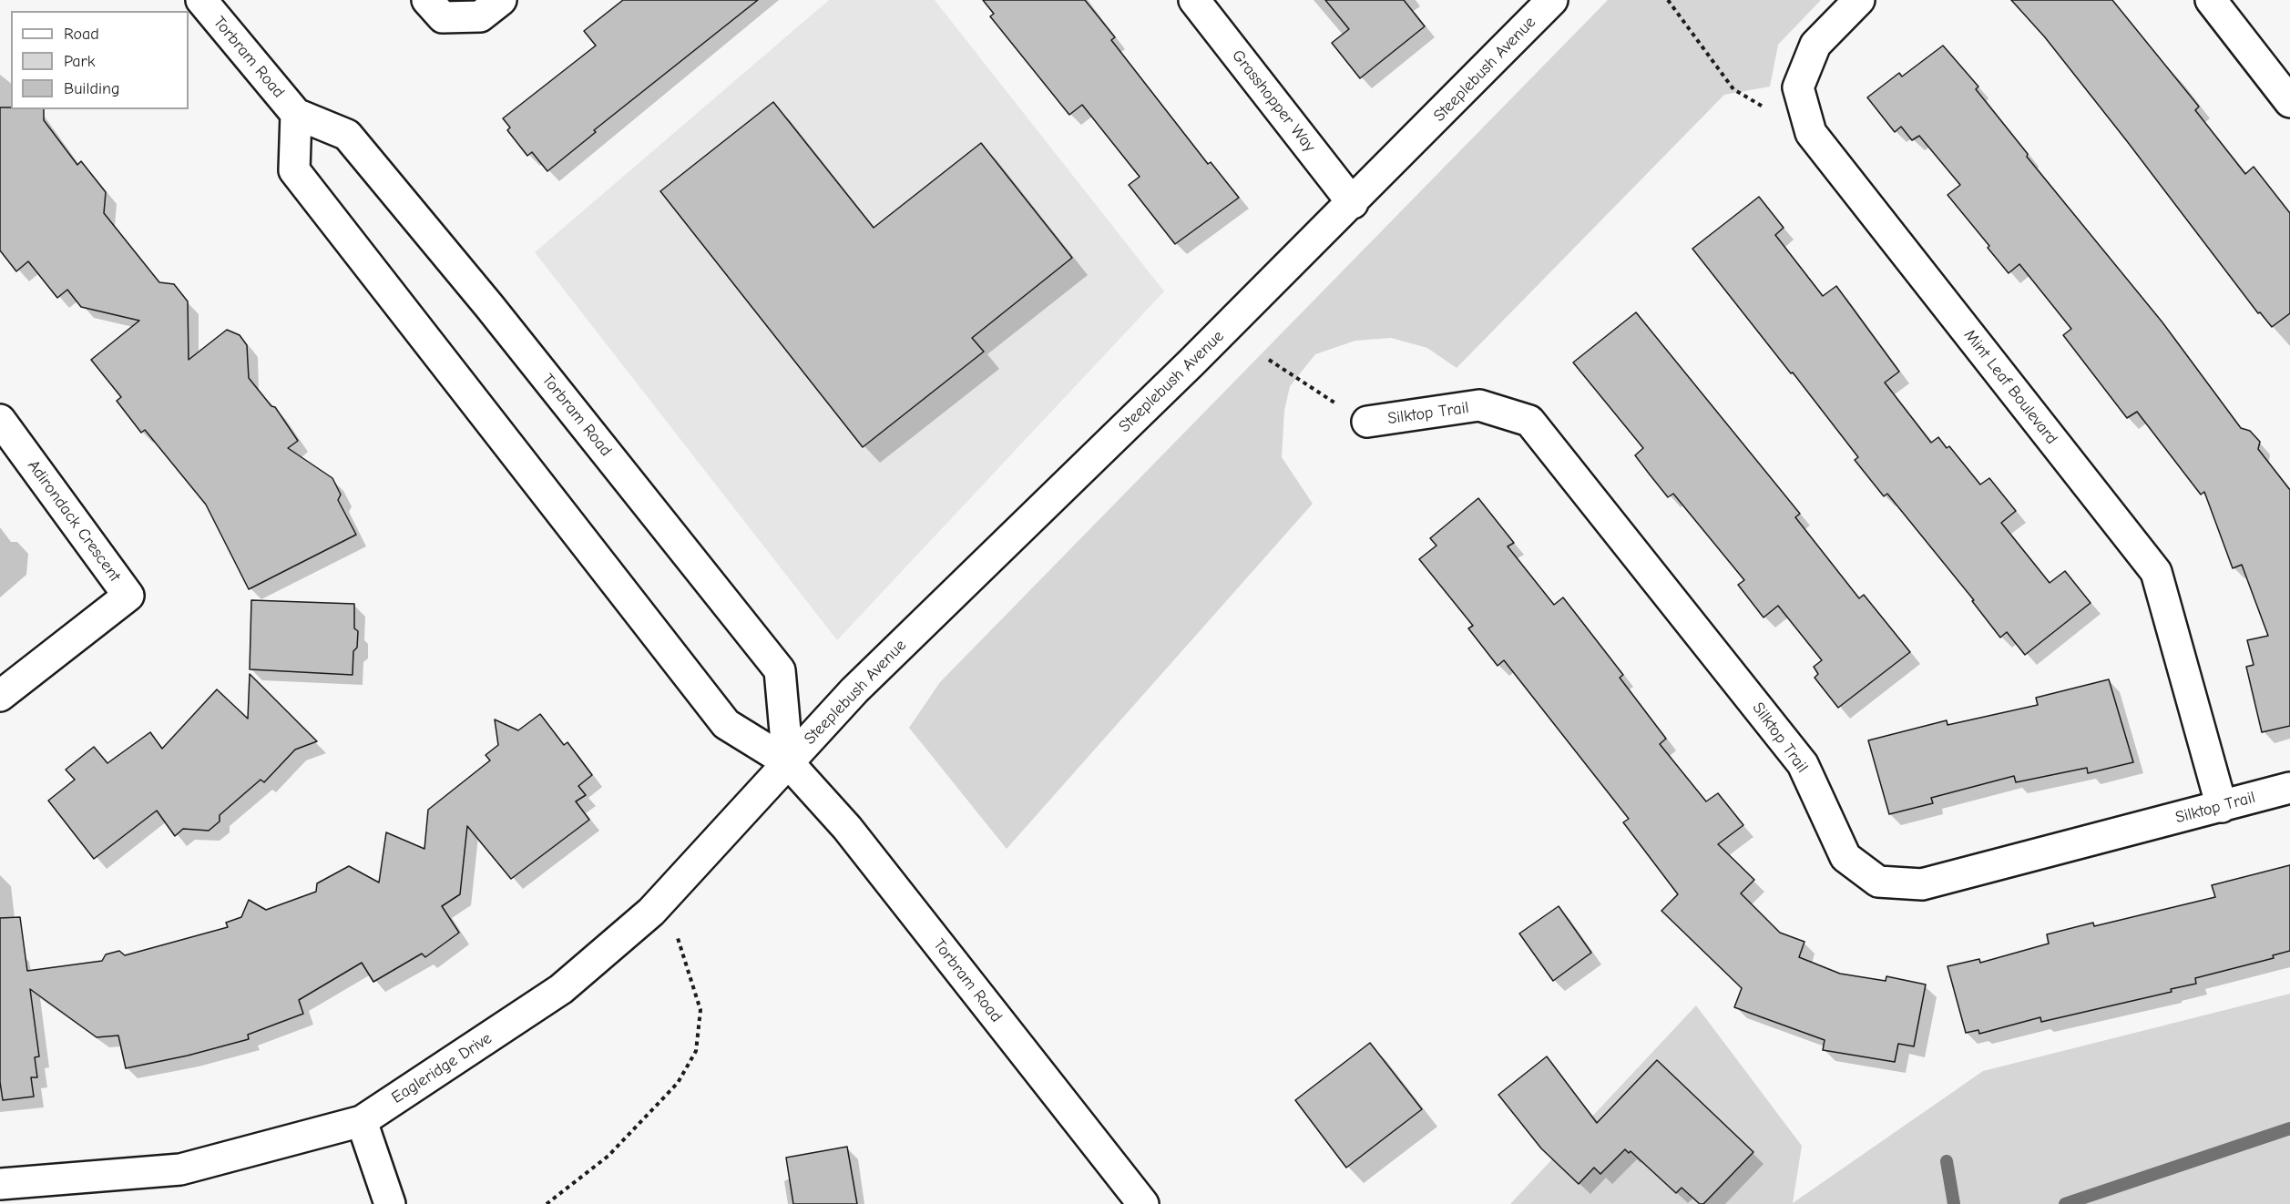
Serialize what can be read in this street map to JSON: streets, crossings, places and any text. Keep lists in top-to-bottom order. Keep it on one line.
{"streets":{"street":["Torbram Road","Steeplebush Avenue","Grasshopper Way","Mint Leaf Boulevard","Silktop Trail","Adirondack Crescent","Eagleridge Drive"]},"crossings":[["Torbram Road","Steeplebush Avenue"],["Torbram Road","Eagleridge Drive"],["Steeplebush Avenue","Grasshopper Way"],["Steeplebush Avenue","Eagleridge Drive"],["Mint Leaf Boulevard","Silktop Trail"]],"legend":["Road","Park","Building"]}
